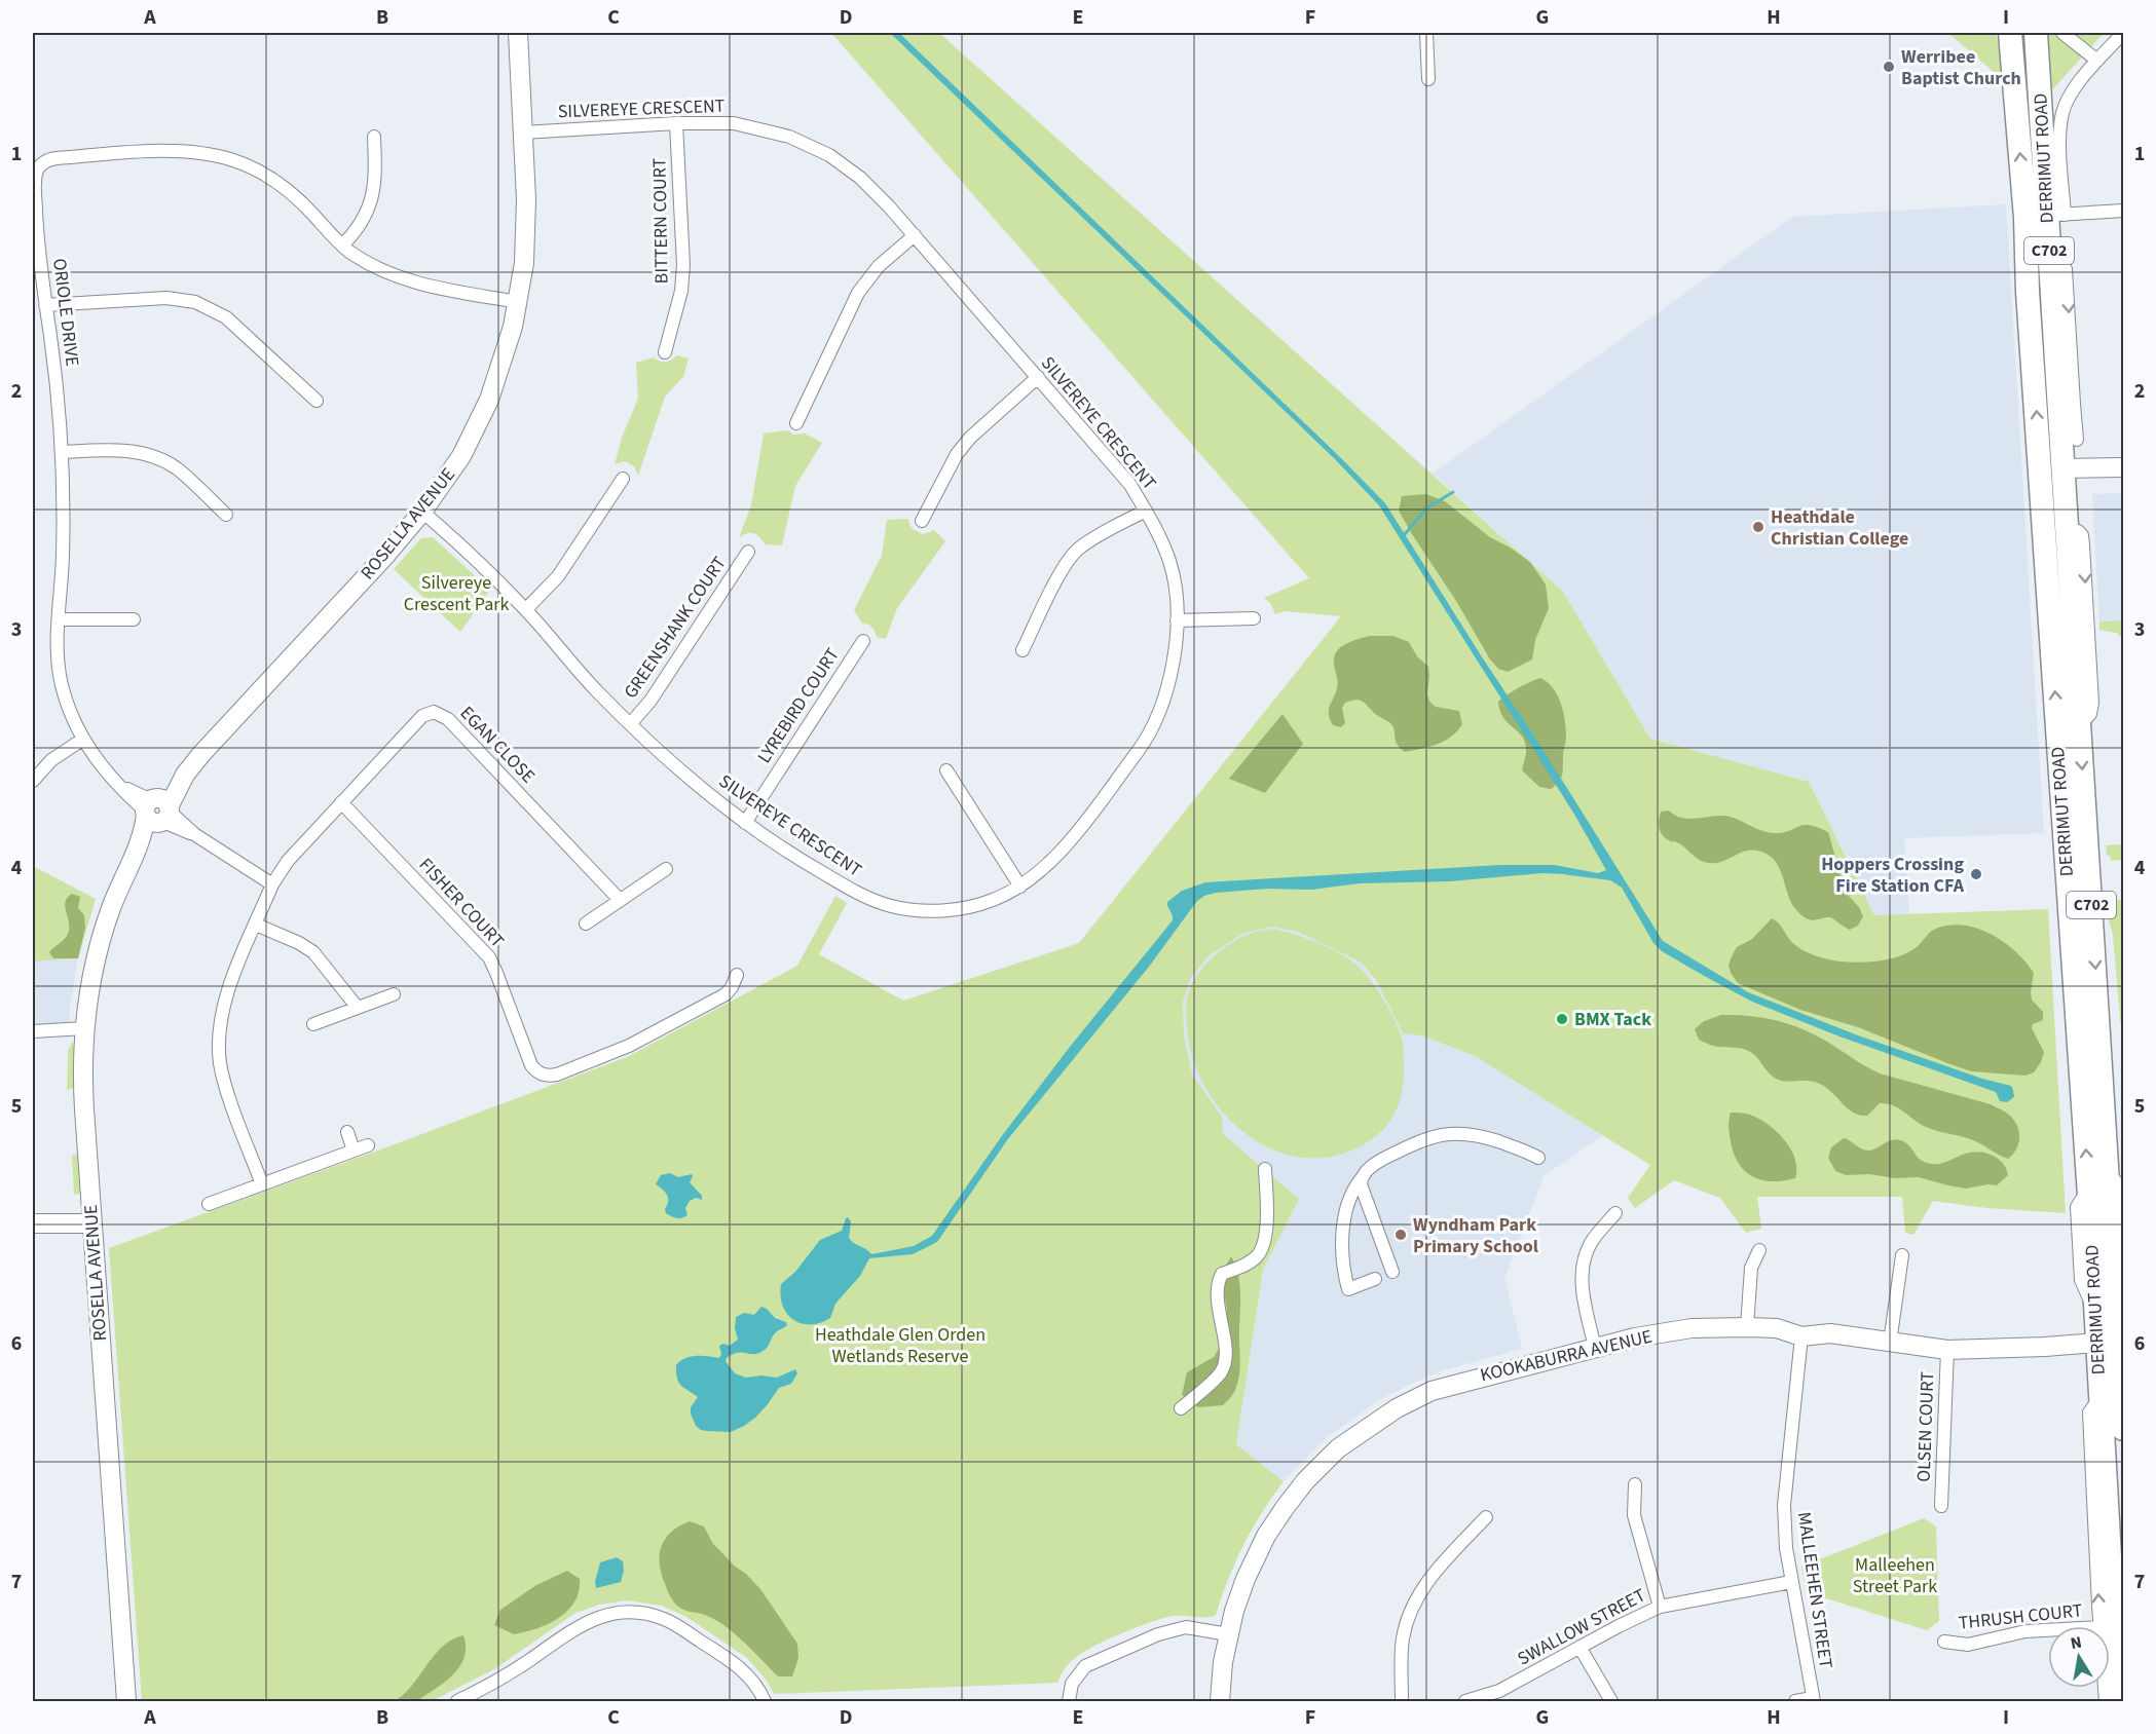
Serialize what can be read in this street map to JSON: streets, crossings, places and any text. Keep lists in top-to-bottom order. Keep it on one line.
{"streets":{"highway":["DERRIMUT ROAD","C702"],"street":["SILVEREYE CRESCENT","BITTERN COURT","ORIOLE DRIVE","ROSELLA AVENUE","GREENSHANK COURT","LYREBIRD COURT","EGAN CLOSE","FISHER COURT","KOOKABURRA AVENUE","OLSEN COURT","MALLEEHEN STREET","THRUSH COURT","SWALLOW STREET"]},"crossings":[["SILVEREYE CRESCENT","BITTERN COURT"],["SILVEREYE CRESCENT","ROSELLA AVENUE"],["SILVEREYE CRESCENT","GREENSHANK COURT"],["SILVEREYE CRESCENT","LYREBIRD COURT"],["DERRIMUT ROAD","KOOKABURRA AVENUE"],["ORIOLE DRIVE","ROSELLA AVENUE"],["ORIOLE DRIVE","EGAN CLOSE"],["EGAN CLOSE","FISHER COURT"],["KOOKABURRA AVENUE","OLSEN COURT"],["KOOKABURRA AVENUE","MALLEEHEN STREET"],["MALLEEHEN STREET","SWALLOW STREET"]],"parks":["Silvereye Crescent Park","Heathdale Glen Orden Wetlands Reserve","Malleehen Street Park"],"places":["Werribee Baptist Church","Heathdale Christian College","Hoppers Crossing Fire Station CFA","BMX Tack","Wyndham Park Primary School"],"north":"top","grid":{"columns":["A","B","C","D","E","F","G","H","I"],"rows":["1","2","3","4","5","6","7"]}}
